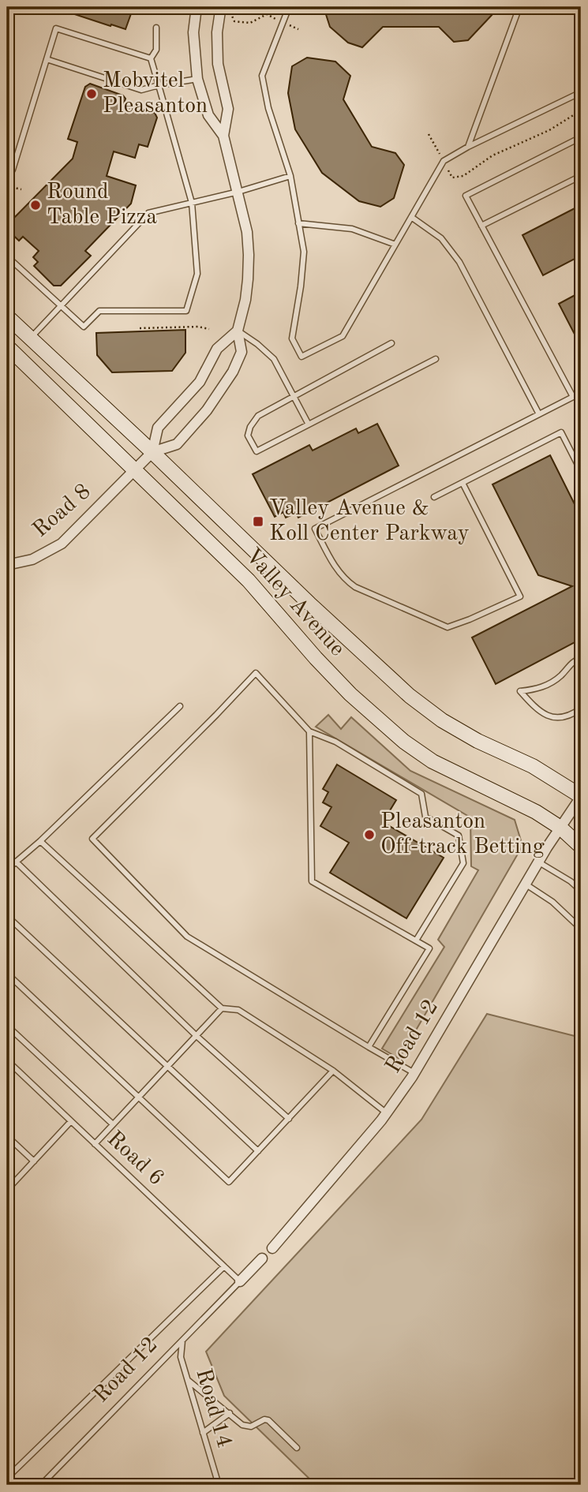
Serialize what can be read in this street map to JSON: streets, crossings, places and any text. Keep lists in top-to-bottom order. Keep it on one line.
{"streets":{"main road":["Valley Avenue"],"street":["Road 8","Road 12"],"lane":["Road 6","Road 14"]},"crossings":[["Road 8","Valley Avenue"],["Valley Avenue","Road 12"],["Road 12","Road 6"],["Road 12","Road 14"]],"places":{"other":["Mobvitel Pleasanton","Round Table Pizza","Pleasanton Off-track Betting"],"transit":["Valley Avenue & Koll Center Parkway"]}}
